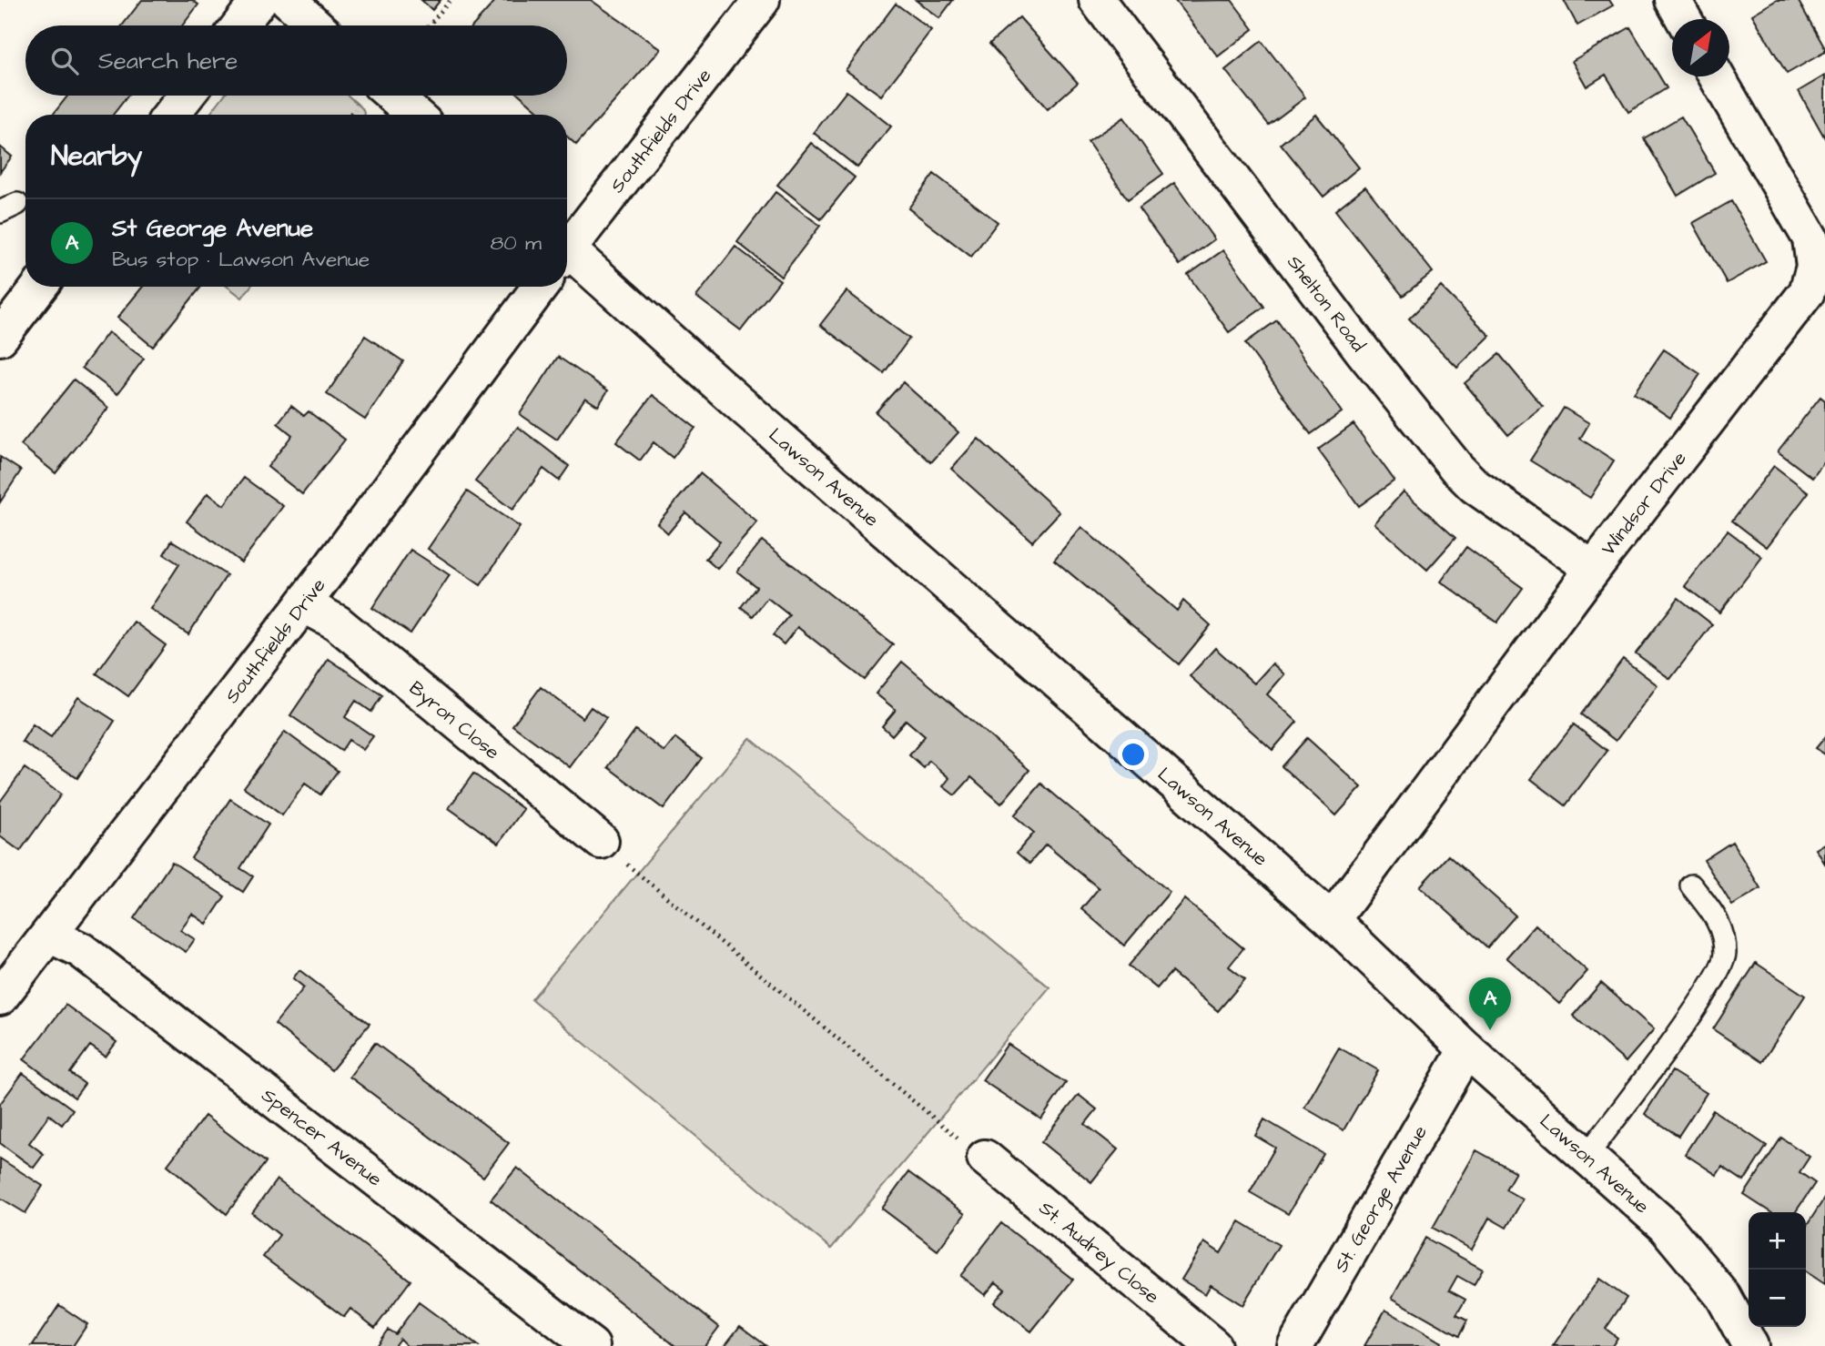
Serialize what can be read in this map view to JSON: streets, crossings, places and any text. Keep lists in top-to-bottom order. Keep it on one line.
{"streets":{"street":["Southfields Drive","Shelton Road","Lawson Avenue","Windsor Drive","Byron Close","Spencer Avenue","St. George Avenue","St. Audrey Close"]},"crossings":[["Southfields Drive","Byron Close"],["Southfields Drive","Spencer Avenue"],["Shelton Road","Windsor Drive"],["Lawson Avenue","Windsor Drive"],["Lawson Avenue","St. George Avenue"]],"north":"top right","page":{"search":"Search here","heading":"Nearby","list":[{"mark":"A","name":"St George Avenue","note":"Bus stop · Lawson Avenue","value":"80 m"}],"pins":"A","map_buttons":["+","−"]}}
